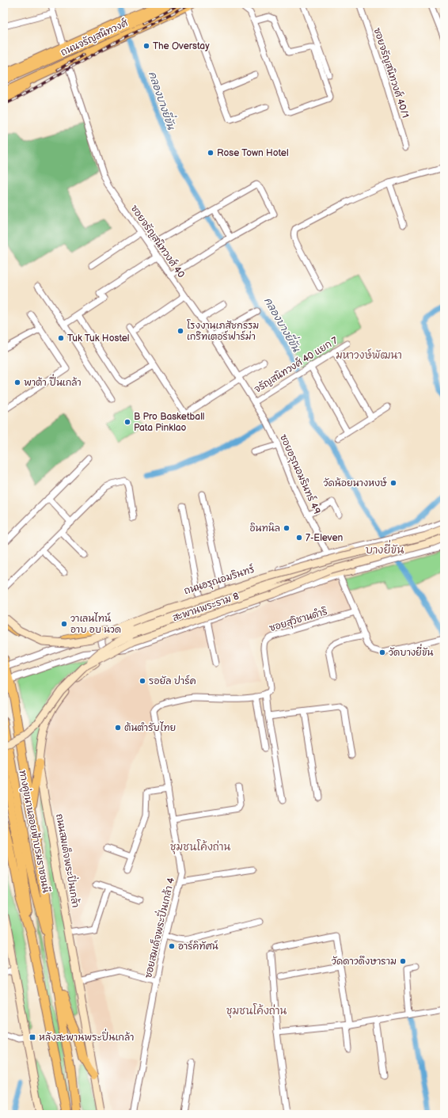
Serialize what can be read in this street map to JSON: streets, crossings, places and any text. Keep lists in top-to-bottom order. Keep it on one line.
{"streets":{"main road":["ถนนจรัญสนิทวงศ์","สะพานพระราม 8","ทางคู่ขนานลอยฟ้าบรมราชชนนี","ถนนสมเด็จพระปิ่นเกล้า"],"street":["ซอยจรัญสนิทวงศ์ 40/1","ซอยจรัญสนิทวงศ์ 40","จรัญสนิทวงศ์ 40 แยก 7","ซอยอรุณอมรินทร์ 49","ถนนอรุณอมรินทร์","ซอยสุวิชานดำริ","ซอยสมเด็จพระปิ่นเกล้า 4"]},"crossings":[["ถนนจรัญสนิทวงศ์","ซอยจรัญสนิทวงศ์ 40"],["ซอยจรัญสนิทวงศ์ 40","จรัญสนิทวงศ์ 40 แยก 7"],["ซอยจรัญสนิทวงศ์ 40","ซอยอรุณอมรินทร์ 49"],["ซอยอรุณอมรินทร์ 49","ถนนอรุณอมรินทร์"]],"districts":["มหาวงษ์พัฒนา","บางยี่ขัน","ชุมชนโค้งถ่าน","ชุมชนโค้งถ่าน"],"water":["คลองบางยี่ขัน"],"places":{"other":["The Overstay","Rose Town Hotel","โรงงานเภสัชกรรม เกร๊ทเตอร์ฟาร์ม่า","Tuk Tuk Hostel","พาต้า ปื่นเกล้า","B Pro Basketball Pata Pinklao","วัดน้อยนางหงษ์","อินทนิล","7-Eleven","วาเลนไทน์ อาบ อบ นวด","วัดบางยี่ขัน","รอยัล ปาร์ค","ต้นตำรับไทย","อาร์คิทัศน์","วัดดาวดึงษาราม"],"transit":["หลังสะพานพระปิ่นเกล้า"]}}
